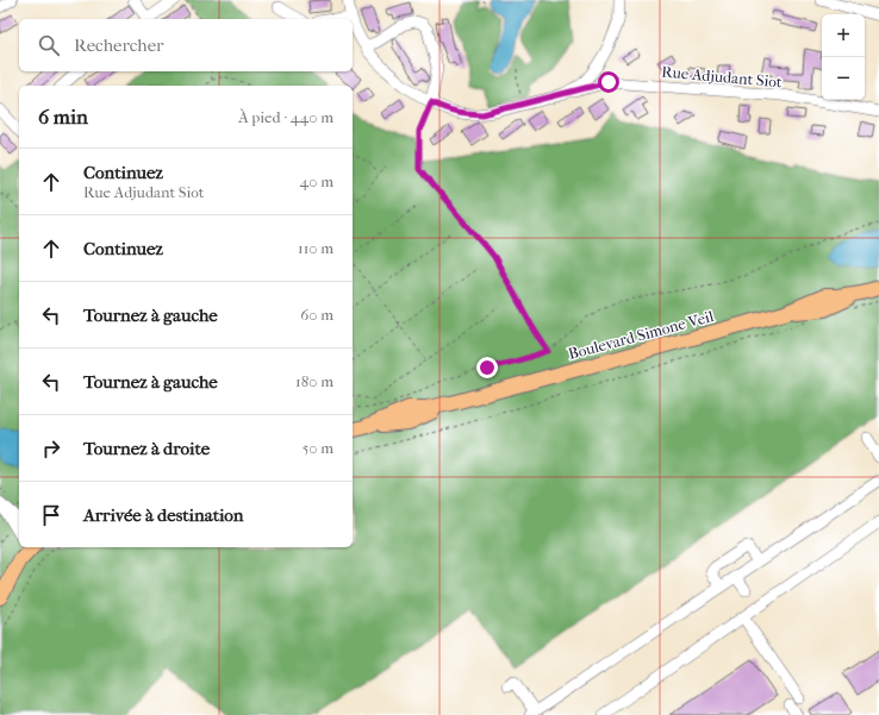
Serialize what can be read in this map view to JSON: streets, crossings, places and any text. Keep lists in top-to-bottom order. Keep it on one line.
{"streets":{"main road":["Boulevard Simone Veil"],"street":["Rue Adjudant Siot"]},"page":{"map_buttons":["+","−"],"search":"Rechercher","heading":["6 min","À pied · 440 m"],"list":[["Continuez","Rue Adjudant Siot","40 m"],["Continuez","110 m"],["Tournez à gauche","60 m"],["Tournez à gauche","180 m"],["Tournez à droite","50 m"],"Arrivée à destination"]}}
